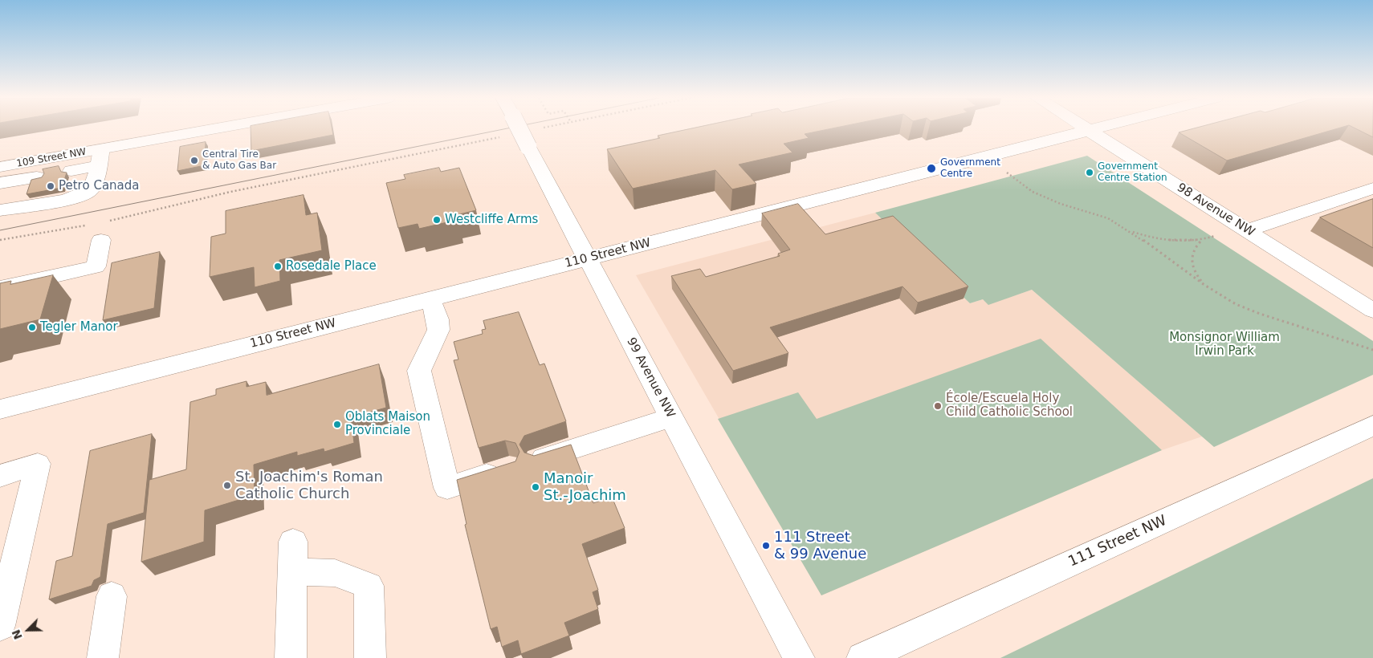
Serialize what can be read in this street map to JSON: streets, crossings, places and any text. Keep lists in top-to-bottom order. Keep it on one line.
{"streets":{"street":["109 Street NW","98 Avenue NW","110 Street NW","99 Avenue NW","111 Street NW"]},"crossings":[["98 Avenue NW","110 Street NW"],["110 Street NW","99 Avenue NW"]],"parks":["Monsignor William Irwin Park"],"places":["Central Tire & Auto Gas Bar","Government Centre","Government Centre Station","Petro Canada","Westcliffe Arms","Rosedale Place","Tegler Manor","École/Escuela Holy Child Catholic School","Oblats Maison Provinciale","St. Joachim's Roman Catholic Church","Manoir St.-Joachim","111 Street & 99 Avenue"],"north":"bottom left"}
